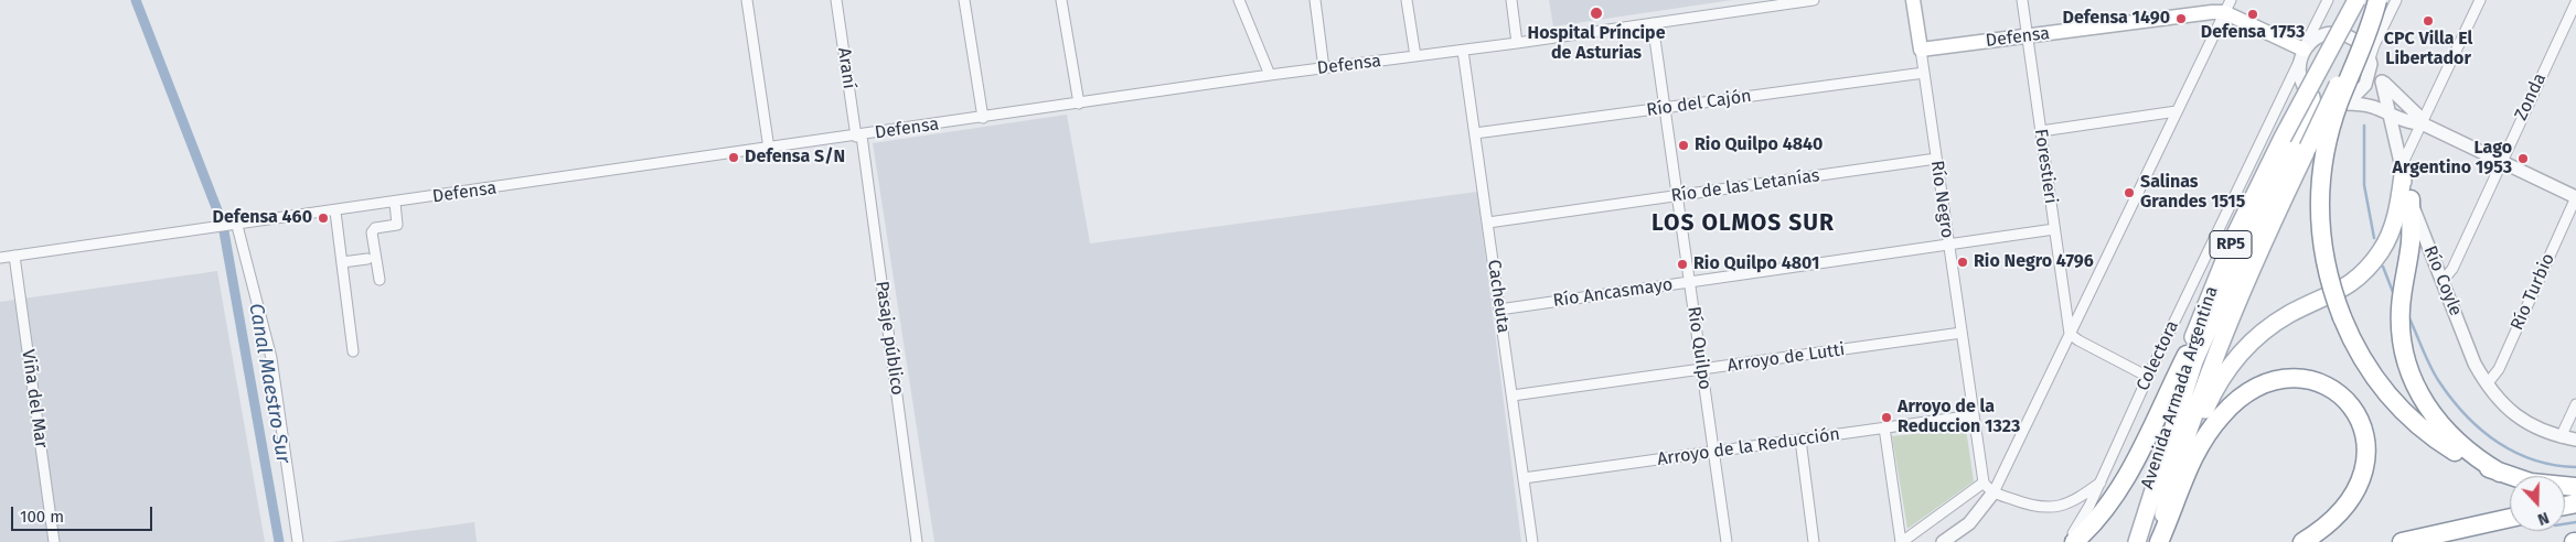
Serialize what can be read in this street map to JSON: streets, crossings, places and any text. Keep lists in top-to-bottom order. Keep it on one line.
{"streets":{"main road":["Defensa","Río Negro","RP5","Avenida Armada Argentina"],"street":["Araní","Zonda","Río del Cajón","Forestieri","Río de las Letanías","Río Coyle","Río Turbio","Río Ancasmayo","Cacheuta","Pasaje público","Río Quilpo","Colectora","Arroyo de Lutti","Viña del Mar","Arroyo de la Reducción"]},"crossings":[["Defensa","Araní"],["Defensa","Forestieri"],["Defensa","Río Negro"],["Defensa","Cacheuta"],["Defensa","Pasaje público"],["Defensa","Río Quilpo"],["Defensa","Viña del Mar"],["Araní","Pasaje público"],["Zonda","Río Coyle"],["Río del Cajón","Río Negro"],["Río del Cajón","Cacheuta"],["Río del Cajón","Río Quilpo"],["Forestieri","Río Ancasmayo"],["Río de las Letanías","Río Negro"],["Río de las Letanías","Cacheuta"],["Río de las Letanías","Río Quilpo"],["Río Negro","Río Ancasmayo"],["Río Negro","Arroyo de Lutti"],["Río Negro","Arroyo de la Reducción"],["Río Coyle","Río Turbio"],["Río Ancasmayo","Cacheuta"],["Río Ancasmayo","Río Quilpo"],["Cacheuta","Arroyo de Lutti"],["Cacheuta","Arroyo de la Reducción"],["Río Quilpo","Arroyo de Lutti"],["Río Quilpo","Arroyo de la Reducción"]],"districts":["LOS OLMOS SUR"],"water":["Canal Maestro Sur"],"places":["Hospital Príncipe de Asturias","Defensa 1753","Defensa 1490","CPC Villa El Libertador","Rio Quilpo 4840","Defensa S/N","Lago Argentino 1953","Salinas Grandes 1515","Defensa 460","Rio Negro 4796","Rio Quilpo 4801","Arroyo de la Reduccion 1323"],"scale_bar":"100 m","north":"bottom"}
